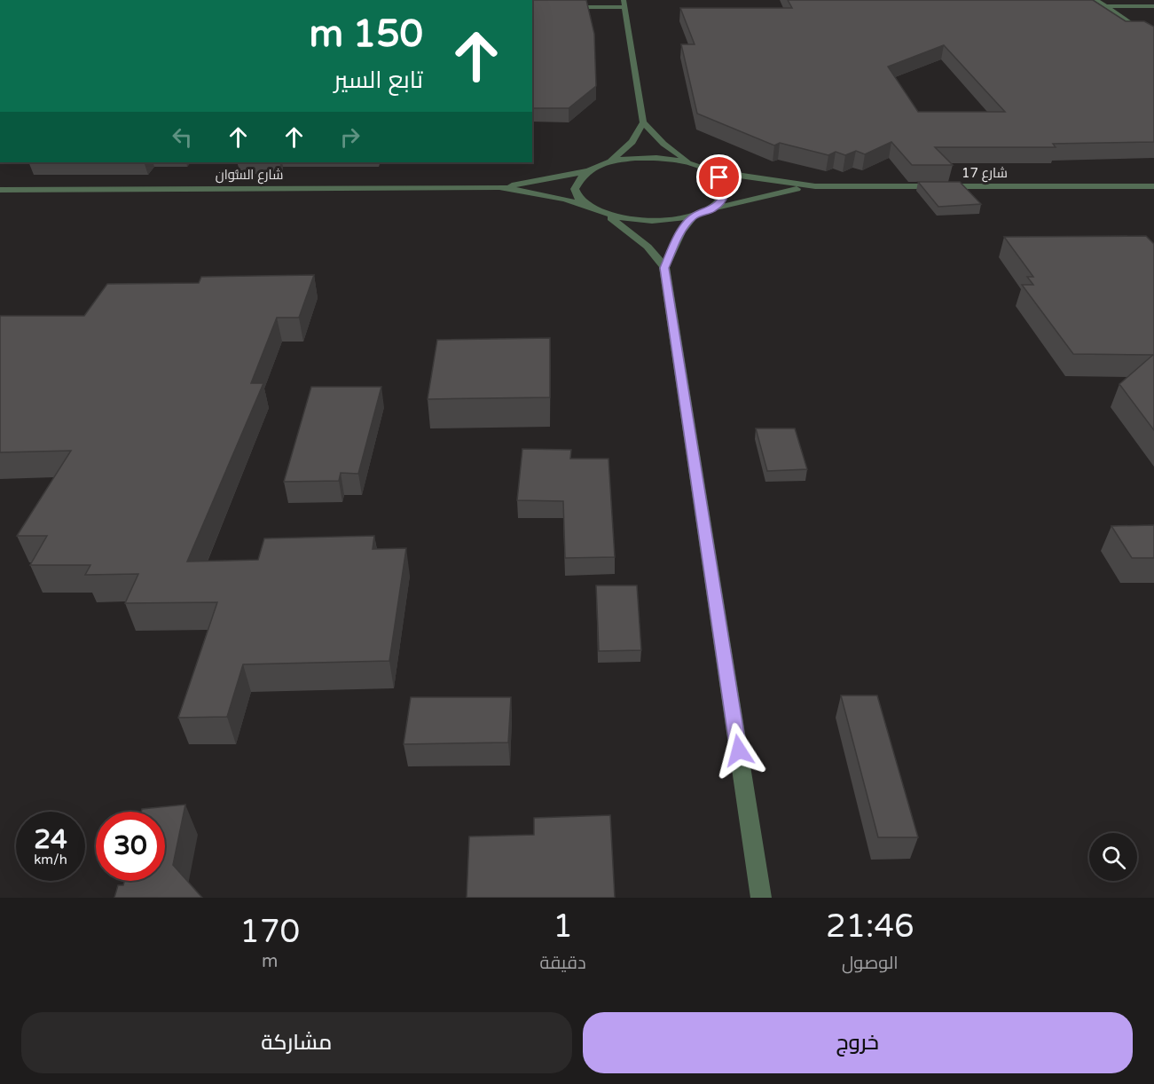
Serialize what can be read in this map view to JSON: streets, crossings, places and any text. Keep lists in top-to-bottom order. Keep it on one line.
{"streets":{"street":["شارع 17","شارع السُّوان"]},"crossings":[["شارع 17","شارع السُّوان"]],"page":{"turn":["150 m","تابع السير"],"speed":"24 km/h","limit":"30","eta":["21:46","الوصول","1","دقيقة","170","m"],"buttons":["خروج","مشاركة"]}}
